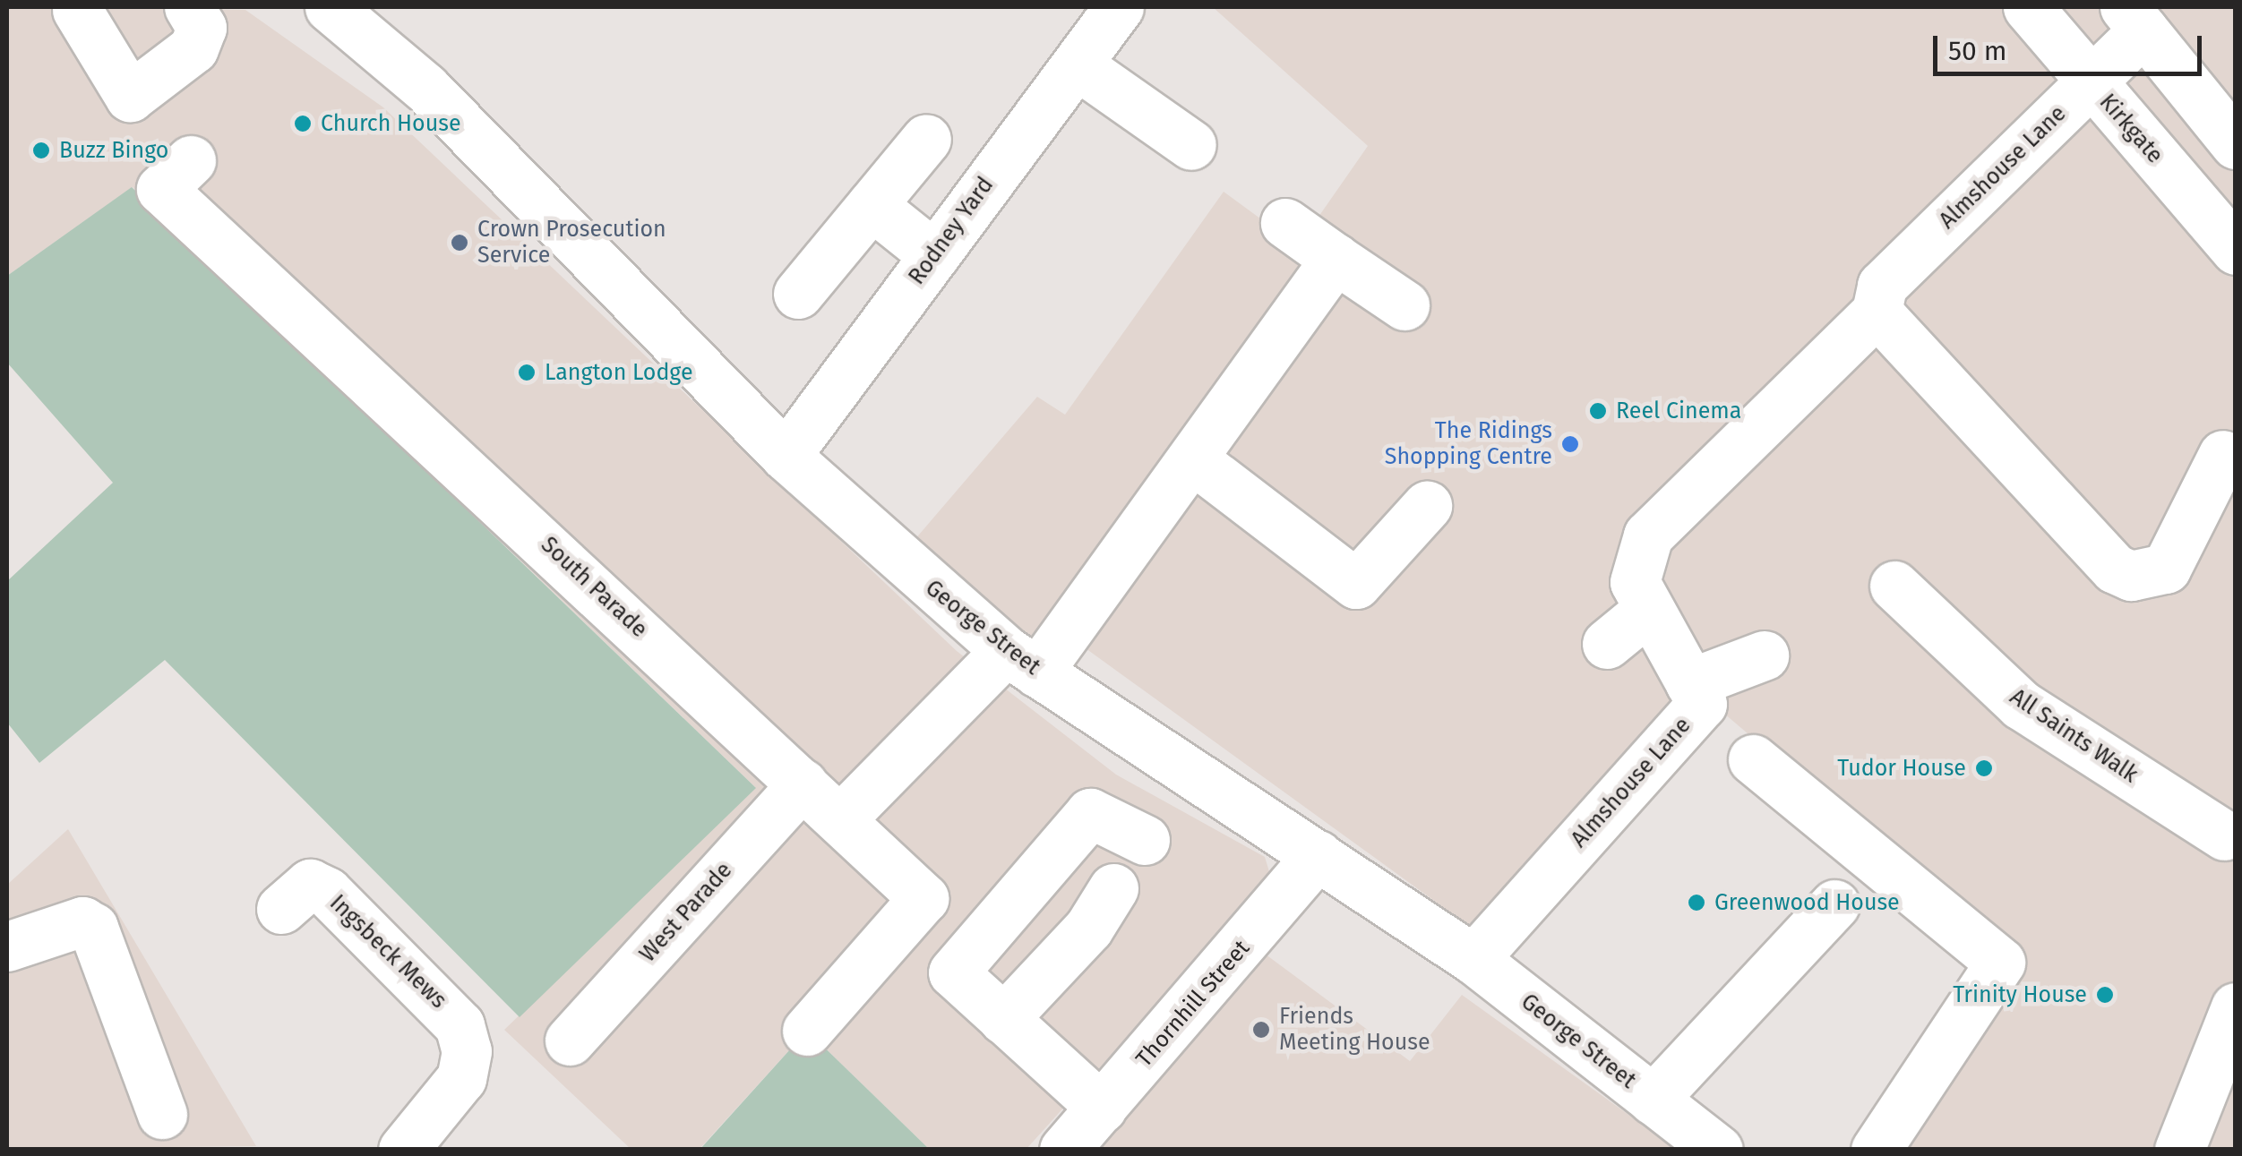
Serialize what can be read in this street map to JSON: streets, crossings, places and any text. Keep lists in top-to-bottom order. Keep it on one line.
{"streets":{"street":["Kirkgate","Almshouse Lane","Rodney Yard","South Parade","George Street","All Saints Walk","West Parade","Ingsbeck Mews","Thornhill Street"]},"crossings":[["Kirkgate","Almshouse Lane"],["Almshouse Lane","George Street"],["Rodney Yard","George Street"],["South Parade","West Parade"],["George Street","Thornhill Street"]],"places":["Church House","Buzz Bingo","Crown Prosecution Service","Langton Lodge","Reel Cinema","The Ridings Shopping Centre","Tudor House","Greenwood House","Trinity House","Friends Meeting House"],"scale_bar":"50 m"}
